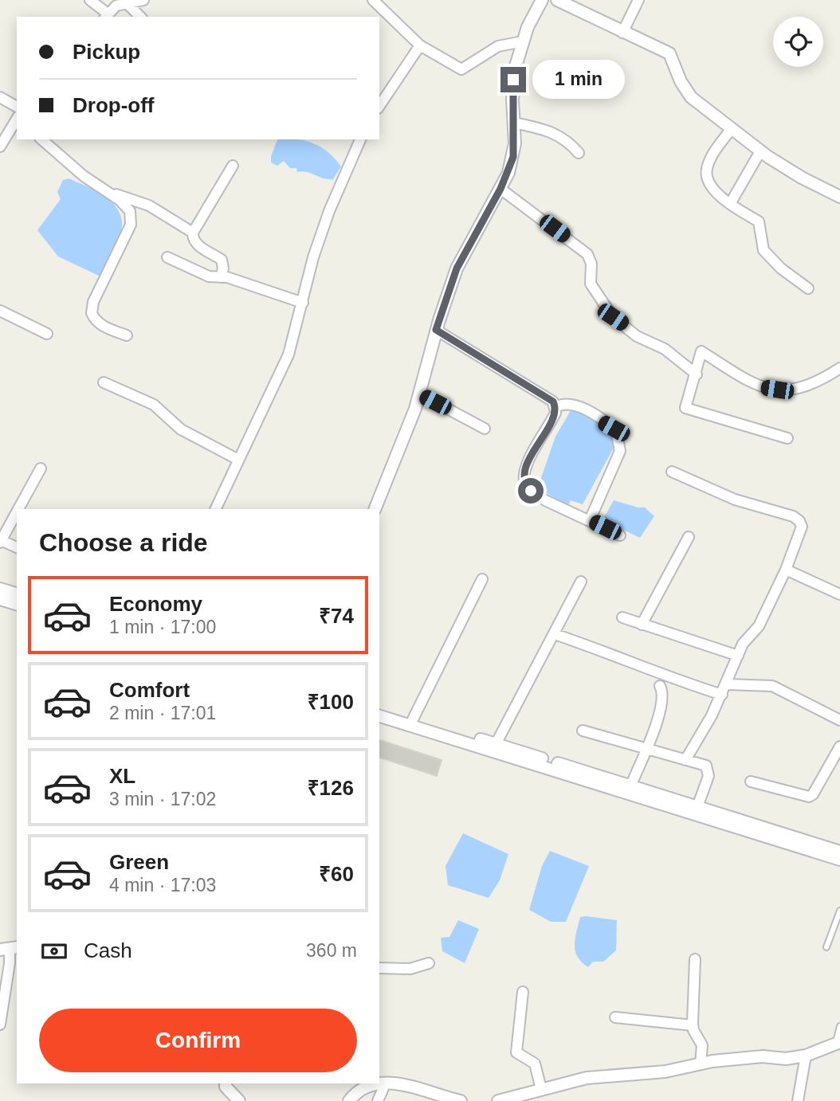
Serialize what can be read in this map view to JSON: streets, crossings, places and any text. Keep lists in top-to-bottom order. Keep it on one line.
{"page":{"banner":["Pickup","Drop-off"],"bubble":"1 min","heading":"Choose a ride","list":[{"name":"Economy","note":"1 min · 17:00","value":"₹74"},{"name":"Comfort","note":"2 min · 17:01","value":"₹100"},{"name":"XL","note":"3 min · 17:02","value":"₹126"},{"name":"Green","note":"4 min · 17:03","value":"₹60"}],"pay":["Cash","360 m"],"buttons":"Confirm"}}
